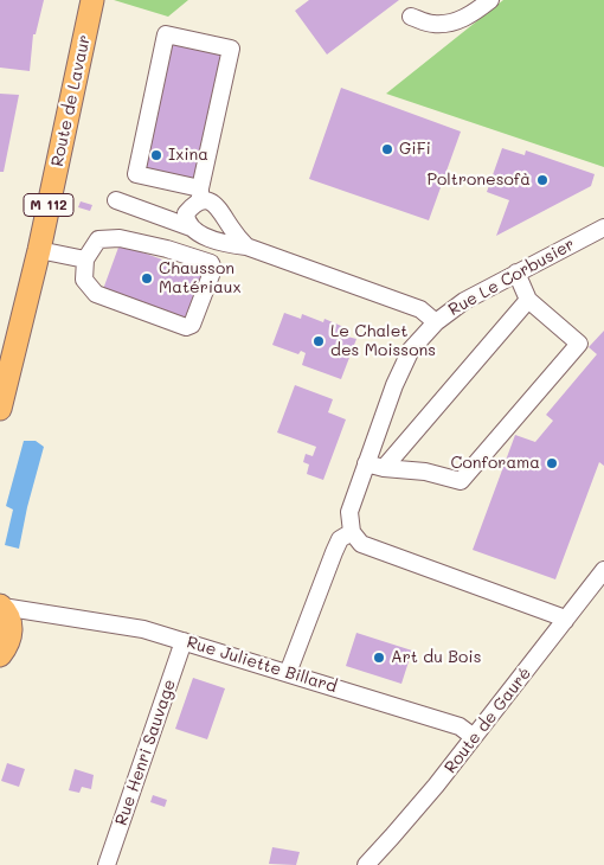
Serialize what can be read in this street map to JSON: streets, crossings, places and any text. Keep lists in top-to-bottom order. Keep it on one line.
{"streets":{"main road":["Route de Lavaur","M 112"],"street":["Rue Le Corbusier","Rue Juliette Billard","Route de Gauré","Rue Henri Sauvage"]},"crossings":[["Rue Juliette Billard","Route de Gauré"],["Rue Juliette Billard","Rue Henri Sauvage"]],"places":["GiFi","Ixina","Poltronesofà","Chausson Matériaux","Le Chalet des Moissons","Conforama","Art du Bois"]}
